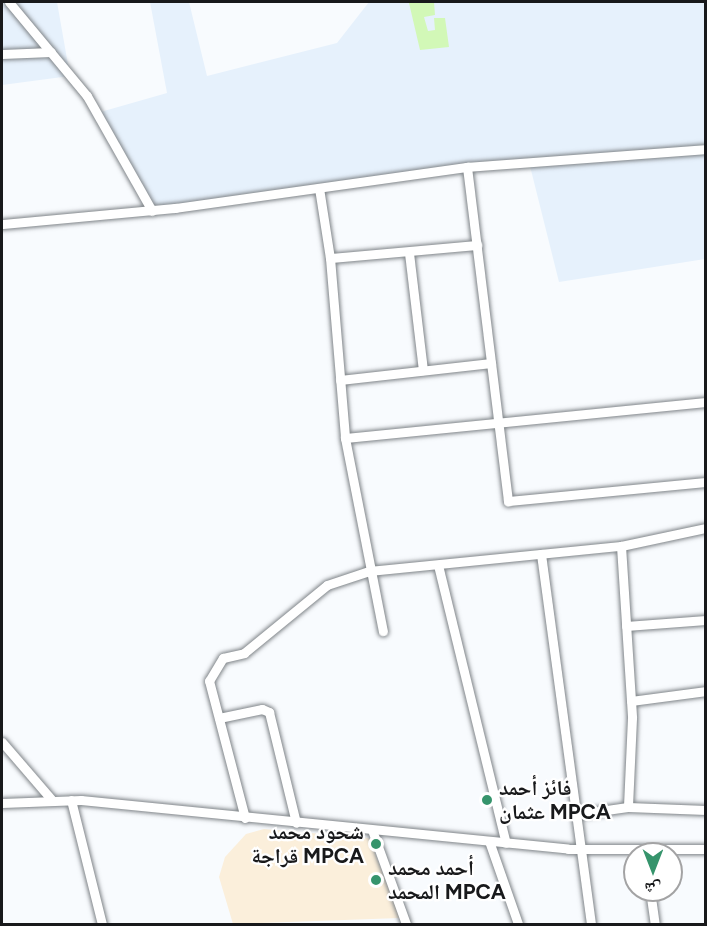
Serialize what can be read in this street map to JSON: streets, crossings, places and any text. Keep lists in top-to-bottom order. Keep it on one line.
{"places":["فائز أحمد عثمان MPCA","شحود محمد قراجة MPCA","أحمد محمد المحمد MPCA"],"north":"bottom"}
